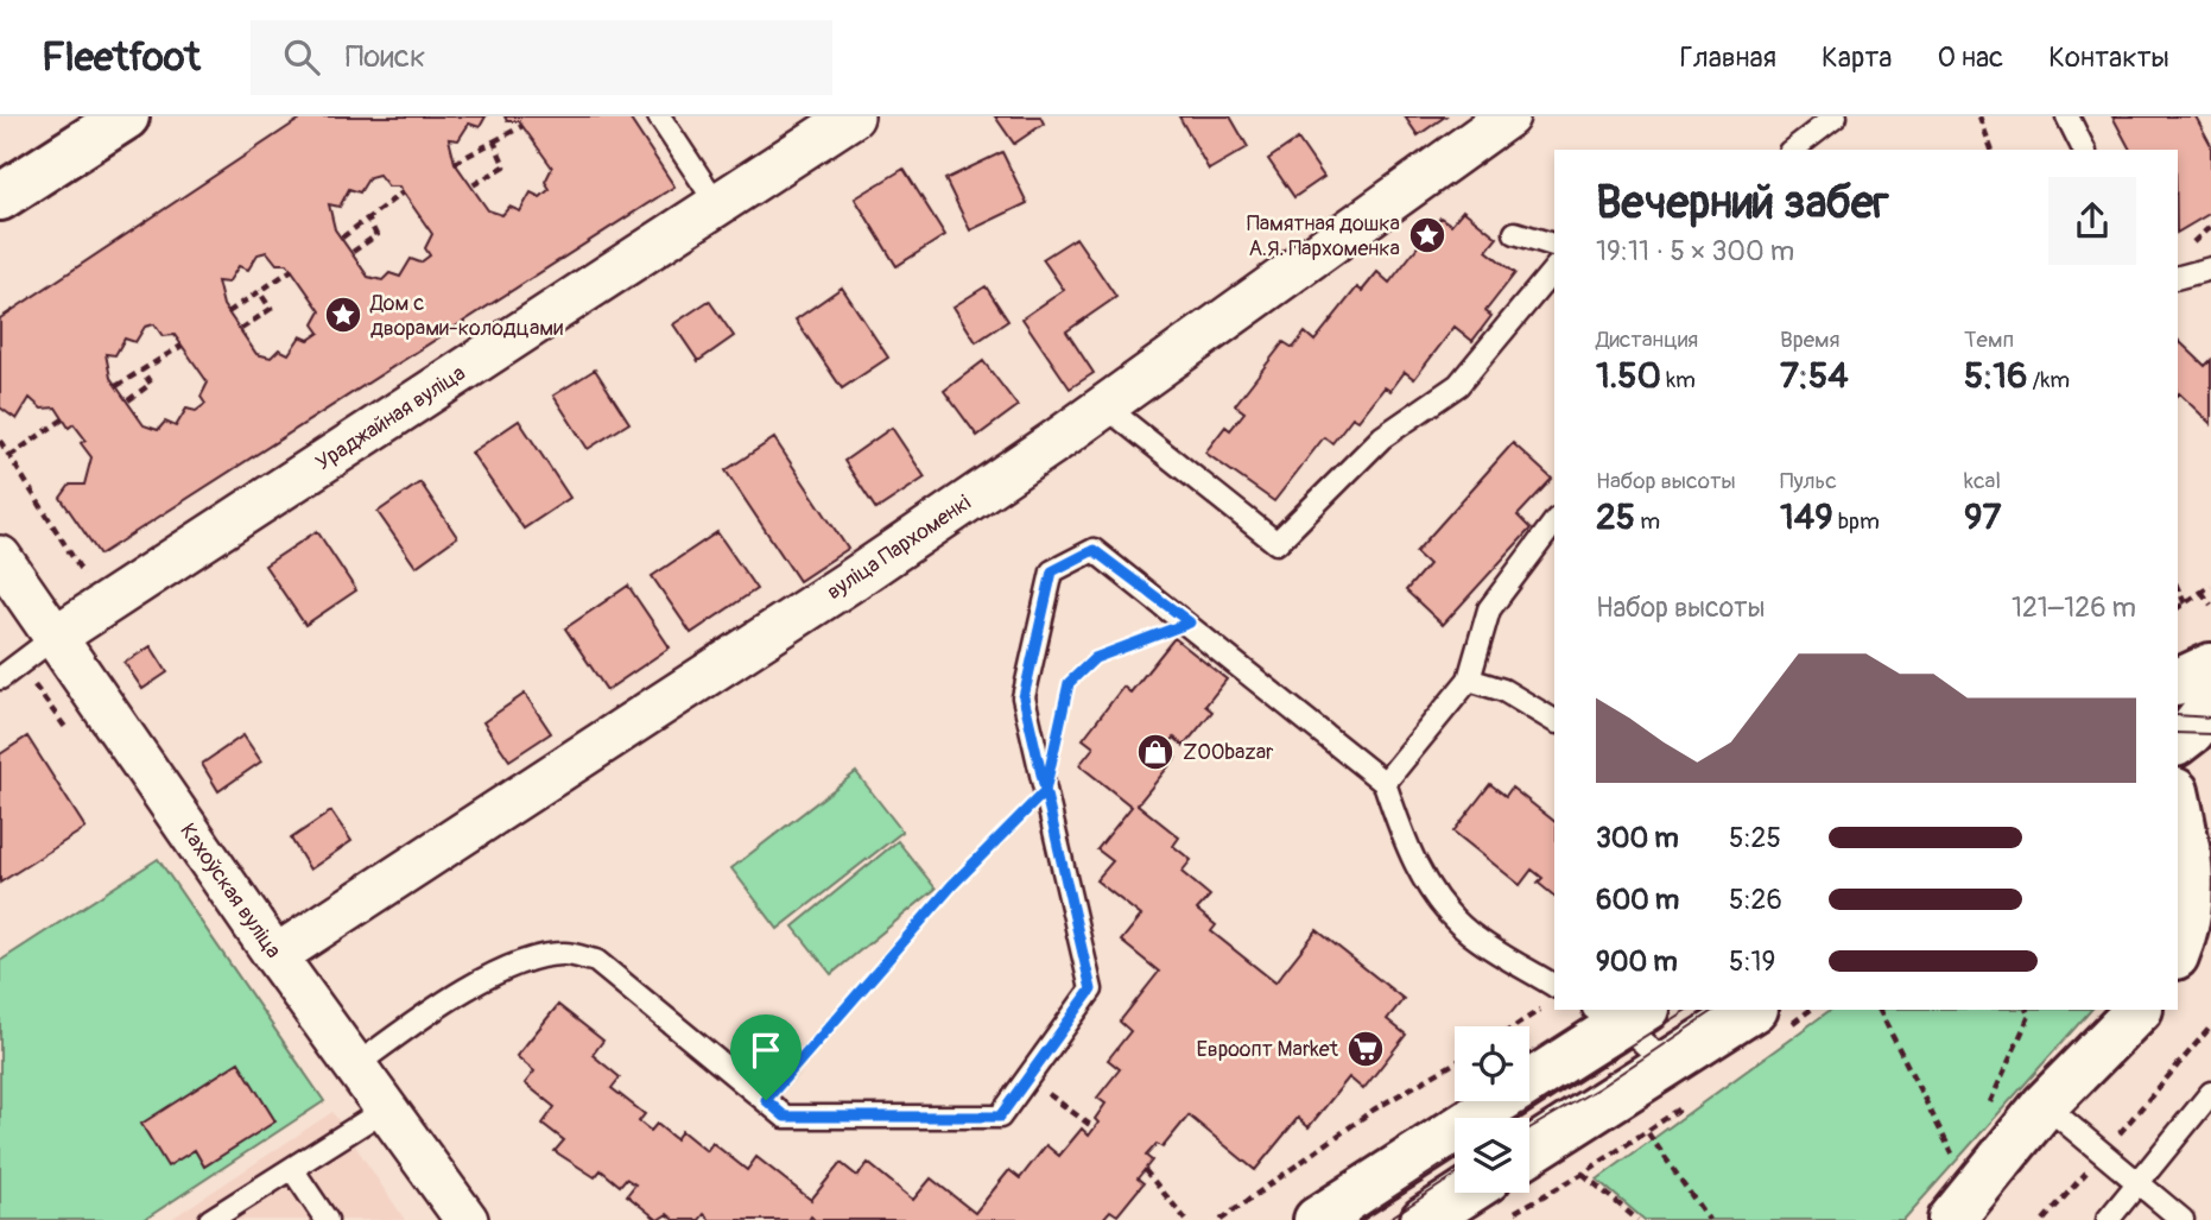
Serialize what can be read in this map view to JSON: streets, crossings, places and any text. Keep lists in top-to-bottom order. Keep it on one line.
{"streets":{"street":["Ураджайная вуліца","вуліца Пархоменкі","Кахоўская вуліца"]},"crossings":[["Ураджайная вуліца","Кахоўская вуліца"],["вуліца Пархоменкі","Кахоўская вуліца"]],"places":{"place":["Памятная дошка А.Я. Пархоменка","Дом с дворами-колодцами"],"shop":["ZOObazar"],"supermarket":["Евроопт Market"]},"page":{"header":"Fleetfoot","search":"Поиск","nav":["Главная","Карта","О нас","Контакты"],"heading":["Вечерний забег","19:11 · 5 × 300 m"],"stats":[["Дистанция","1.50 km"],["Время","7:54"],["Темп","5:16 /km"],["Набор высоты","25 m"],["Пульс","149 bpm"],["kcal","97"]],"chart":["Набор высоты","121–126 m"],"list":[{"name":"300 m","note":"5:25"},{"name":"600 m","note":"5:26"},{"name":"900 m","note":"5:19"}]}}
